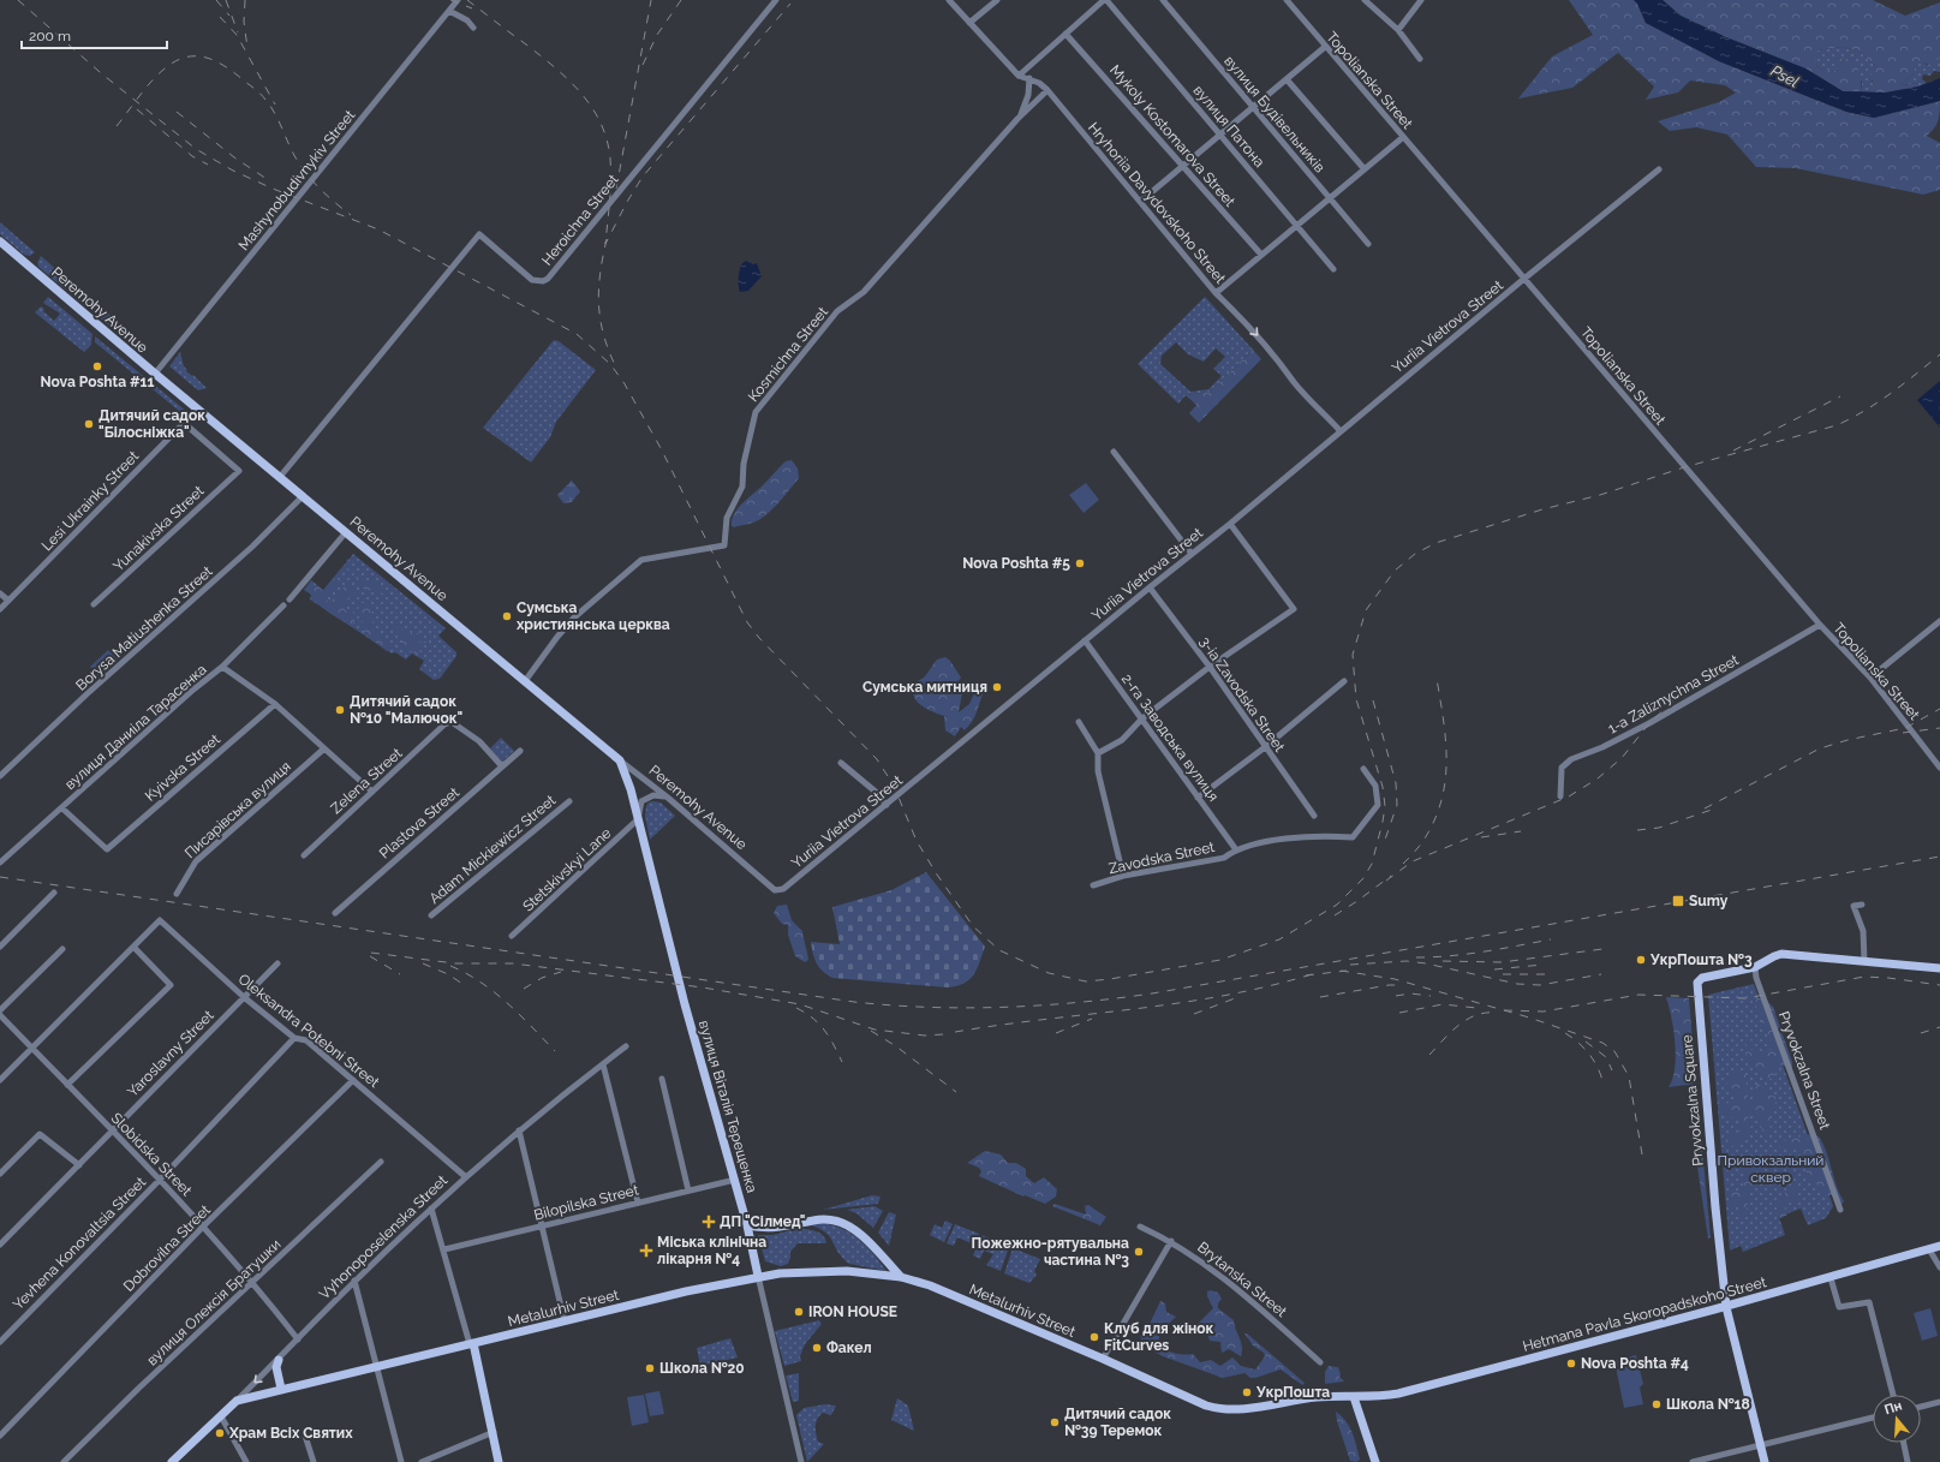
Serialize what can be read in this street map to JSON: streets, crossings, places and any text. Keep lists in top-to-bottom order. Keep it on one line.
{"streets":{"main road":["Peremohy Avenue","Pryvokzalna Square","вулиця Віталія Терещенка","Vyhonoposelenska Street","Metalurhiv Street","Hetmana Pavla Skoropadskoho Street"],"street":["Topolianska Street","вулиця Будівельників","вулиця Патона","Mykoly Kostomarova Street","Mashynobudivnykiv Street","Hryhoriia Davydovskoho Street","Heroichna Street","Yuriia Vietrova Street","Kosmichna Street","Lesi Ukrainky Street","Yunakivska Street","Borysa Matiushenka Street","3-ia Zavodska Street","1-a Zaliznychna Street","вулиця Даниіла Тарасенка","2-га Заводська вулиця","Kyivska Street","Zelena Street","Писарівська вулиця","Plastova Street","Adam Mickiewicz Street","Zavodska Street","Stetskivskyi Lane","Oleksandra Potebni Street","Yaroslavny Street","Pryvokzalna Street","Slobidska Street","Bilopilska Street","Yevhena Konovaltsia Street","Dobrovilna Street","Brytanska Street","вулиця Олексія Братушки"]},"crossings":[["Topolianska Street","Yuriia Vietrova Street"],["Topolianska Street","1-a Zaliznychna Street"],["Mashynobudivnykiv Street","Peremohy Avenue"],["Hryhoriia Davydovskoho Street","Yuriia Vietrova Street"],["Hryhoriia Davydovskoho Street","Kosmichna Street"],["Heroichna Street","Peremohy Avenue"],["Peremohy Avenue","Yuriia Vietrova Street"],["Peremohy Avenue","Kosmichna Street"],["Peremohy Avenue","Lesi Ukrainky Street"],["Peremohy Avenue","Borysa Matiushenka Street"],["Peremohy Avenue","вулиця Віталія Терещенка"],["Yuriia Vietrova Street","3-ia Zavodska Street"],["Yuriia Vietrova Street","2-га Заводська вулиця"],["Lesi Ukrainky Street","Yunakivska Street"],["вулиця Даниіла Тарасенка","Kyivska Street"],["2-га Заводська вулиця","Zavodska Street"],["Zelena Street","Plastova Street"],["Stetskivskyi Lane","вулиця Віталія Терещенка"],["Oleksandra Potebni Street","Yaroslavny Street"],["Oleksandra Potebni Street","Vyhonoposelenska Street"],["Oleksandra Potebni Street","Yevhena Konovaltsia Street"],["Oleksandra Potebni Street","Dobrovilna Street"],["Yaroslavny Street","Slobidska Street"],["Pryvokzalna Street","Pryvokzalna Square"],["Pryvokzalna Square","Hetmana Pavla Skoropadskoho Street"],["вулиця Віталія Терещенка","Bilopilska Street"],["вулиця Віталія Терещенка","Metalurhiv Street"],["Slobidska Street","Vyhonoposelenska Street"],["Slobidska Street","Yevhena Konovaltsia Street"],["Slobidska Street","Dobrovilna Street"],["Slobidska Street","вулиця Олексія Братушки"],["Vyhonoposelenska Street","Metalurhiv Street"],["Metalurhiv Street","Hetmana Pavla Skoropadskoho Street"]],"one_way":["Hryhoriia Davydovskoho Street"],"water":["Psel"],"parks":["Привокзальний сквер"],"places":{"other":["Nova Poshta #11","Дитячий садок \"Білосніжка\"","Nova Poshta #5","Сумська християнська церква","Сумська митниця","Дитячий садок №10 \"Малючок\"","УкрПошта №3","Пожежно-рятувальна частина №3","IRON HOUSE","Клуб для жінок FitCurves","Факел","Nova Poshta #4","Школа №20","УкрПошта","Школа №18","Дитячий садок №39 Теремок","Храм Всіх Святих"],"transit":["Sumy"],"health":["ДП \"Сілмед\"","Міська клінічна лікарня №4"]},"scale_bar":"200 m","north":"top"}
